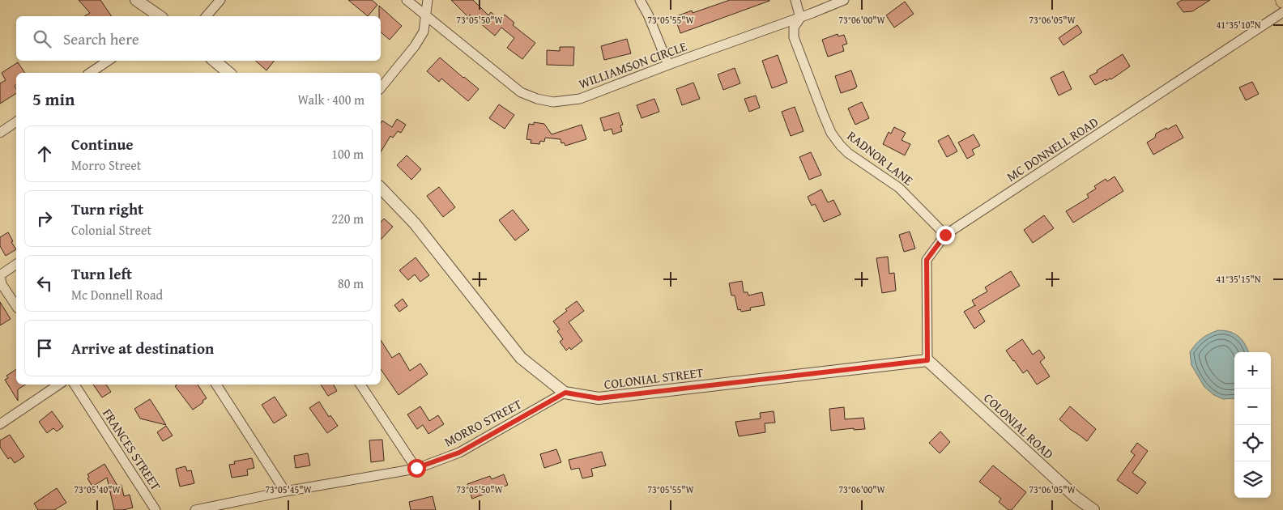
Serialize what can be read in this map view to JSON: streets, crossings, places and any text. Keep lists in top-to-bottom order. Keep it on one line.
{"streets":{"street":["WILLIAMSON CIRCLE","MC DONNELL ROAD","RADNOR LANE","COLONIAL STREET","MORRO STREET","COLONIAL ROAD","FRANCES STREET"]},"crossings":[["WILLIAMSON CIRCLE","RADNOR LANE"],["MC DONNELL ROAD","RADNOR LANE"],["MC DONNELL ROAD","COLONIAL STREET"],["MC DONNELL ROAD","COLONIAL ROAD"],["COLONIAL STREET","MORRO STREET"],["COLONIAL STREET","COLONIAL ROAD"]],"page":{"search":"Search here","heading":["5 min","Walk · 400 m"],"list":[["Continue","Morro Street","100 m"],["Turn right","Colonial Street","220 m"],["Turn left","Mc Donnell Road","80 m"],"Arrive at destination"],"map_buttons":["+","−"]},"coordinates":["73°05'50\"W","73°05'55\"W","73°06'00\"W","73°06'05\"W","41°35'10\"N","41°35'15\"N","73°05'40\"W","73°05'45\"W"]}
